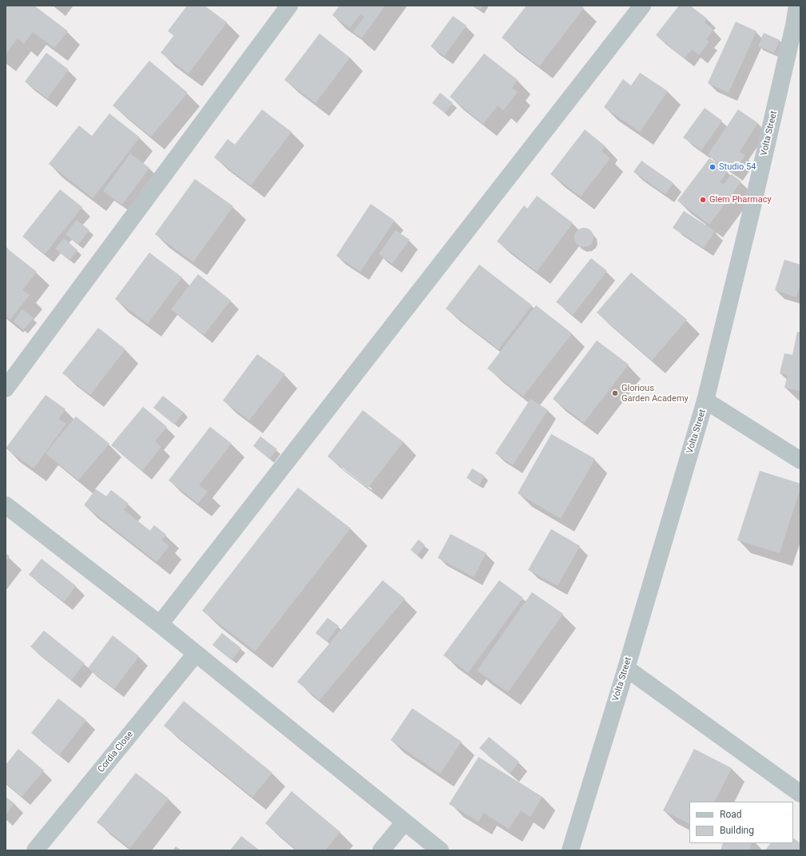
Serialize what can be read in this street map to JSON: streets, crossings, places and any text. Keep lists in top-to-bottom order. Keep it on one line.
{"streets":{"street":["Volta Street","Cordia Close"]},"places":["Studio 54","Glem Pharmacy","Glorious Garden Academy"],"legend":["Road","Building"]}
